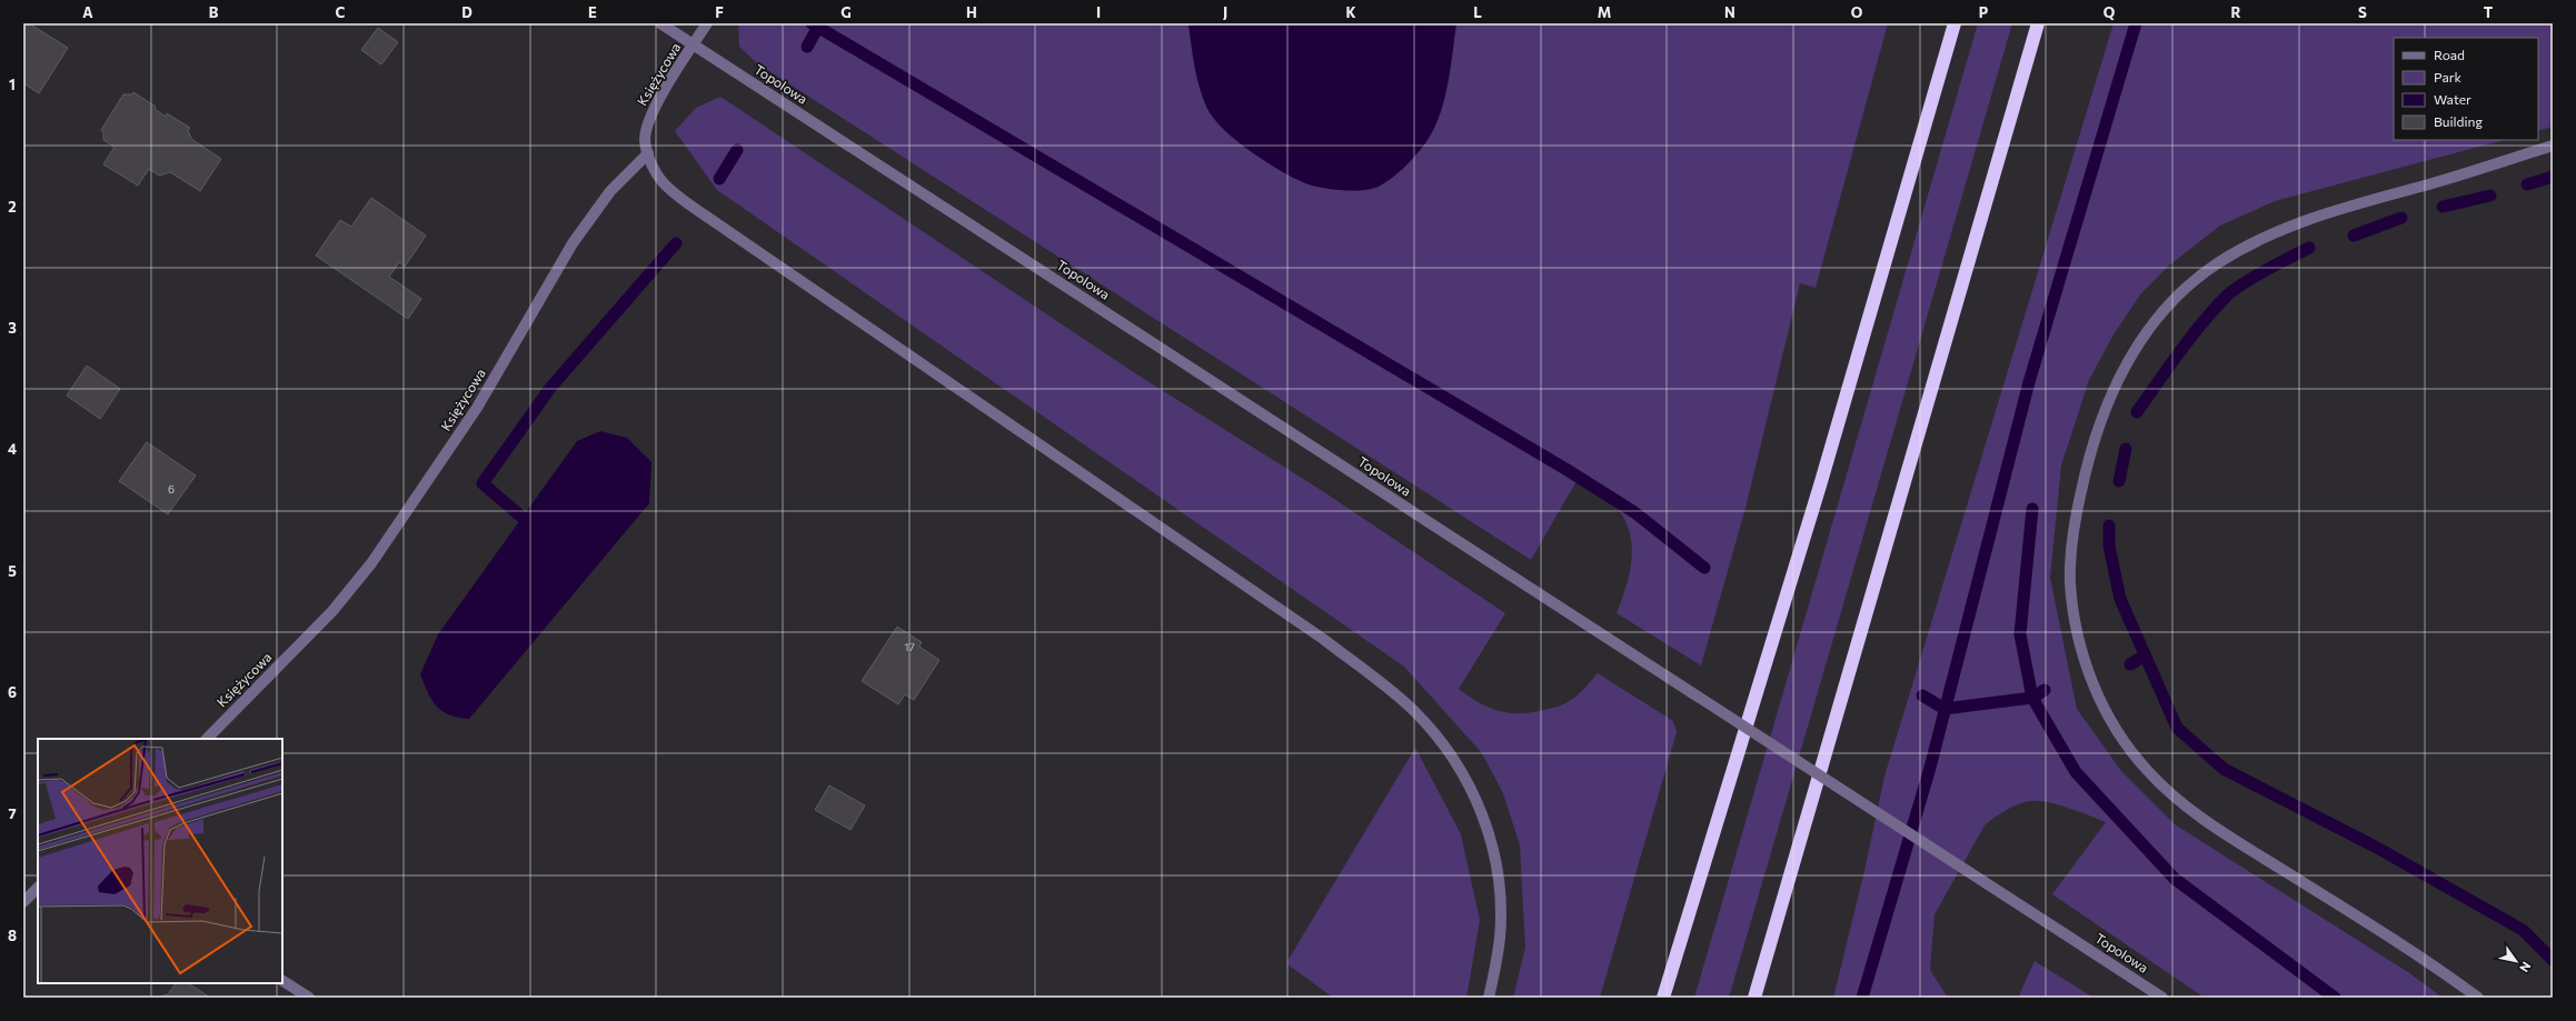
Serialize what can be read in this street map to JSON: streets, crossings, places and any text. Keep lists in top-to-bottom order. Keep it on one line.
{"streets":{"street":["Księżycowa","Topolowa"]},"crossings":[["Księżycowa","Topolowa"]],"house_numbers":["6","17"],"legend":["Road","Park","Water","Building"],"north":"bottom right","grid":{"columns":["A","B","C","D","E","F","G","H","I","J","K","L","M","N","O","P","Q","R","S","T"],"rows":["1","2","3","4","5","6","7","8"]}}
